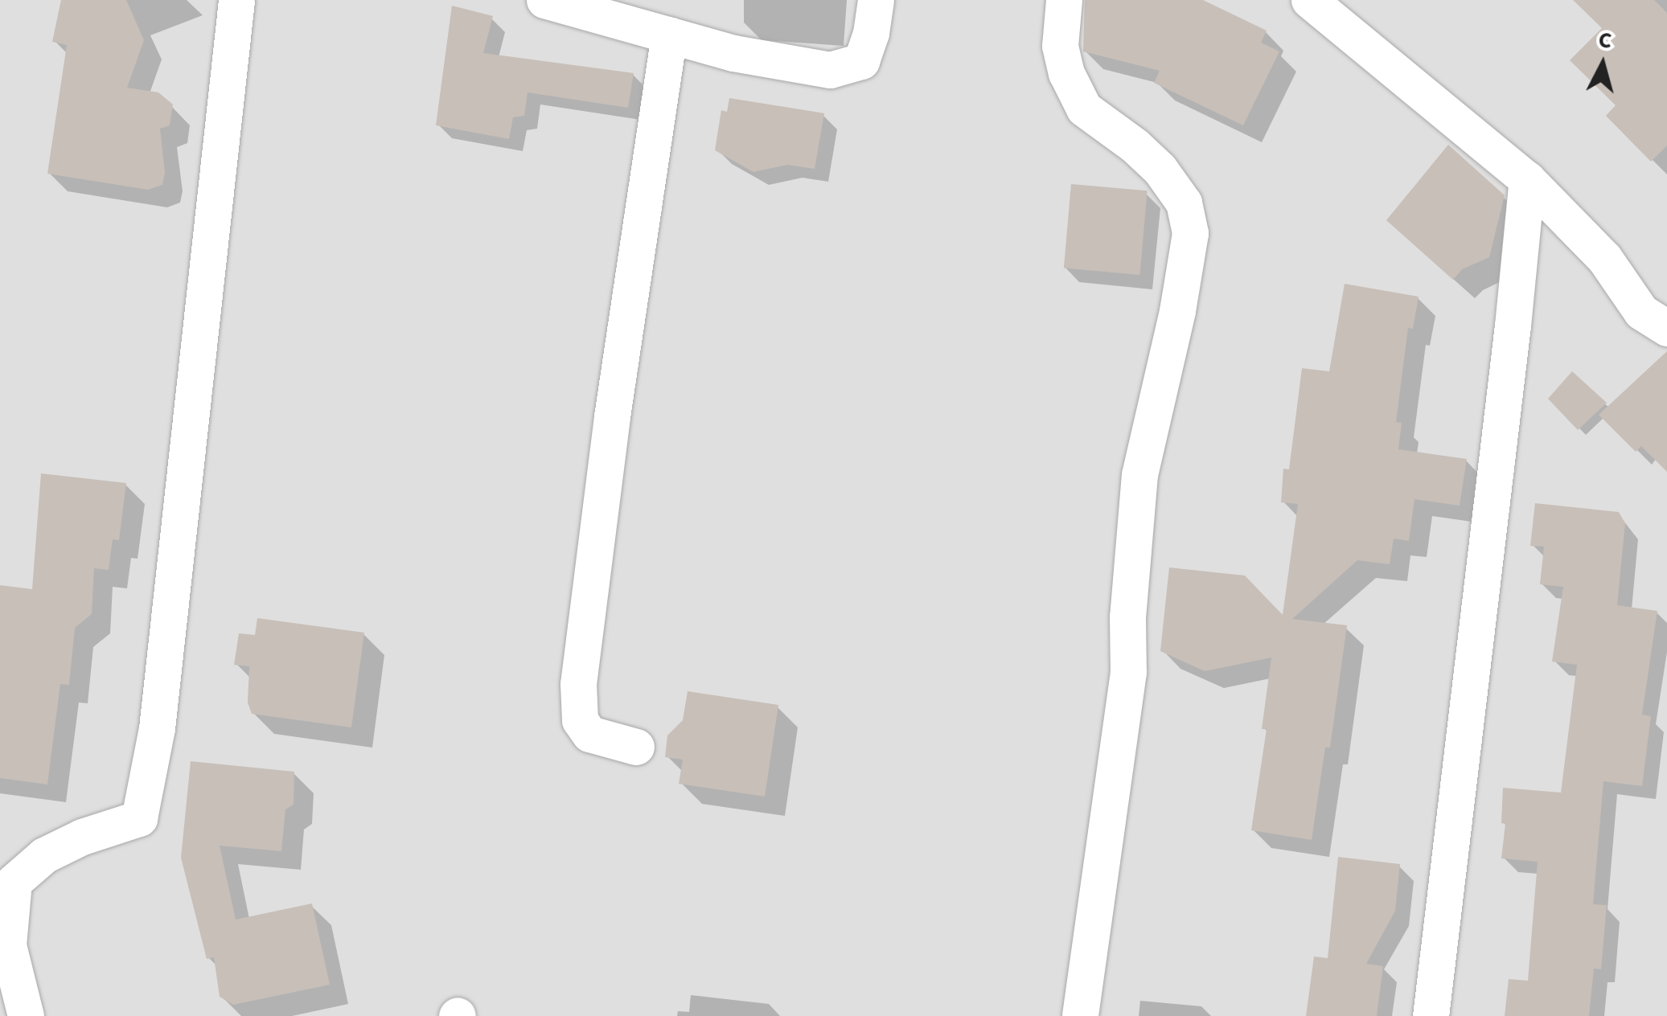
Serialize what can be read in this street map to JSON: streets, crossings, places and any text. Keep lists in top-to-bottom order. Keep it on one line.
{"north":"top"}
